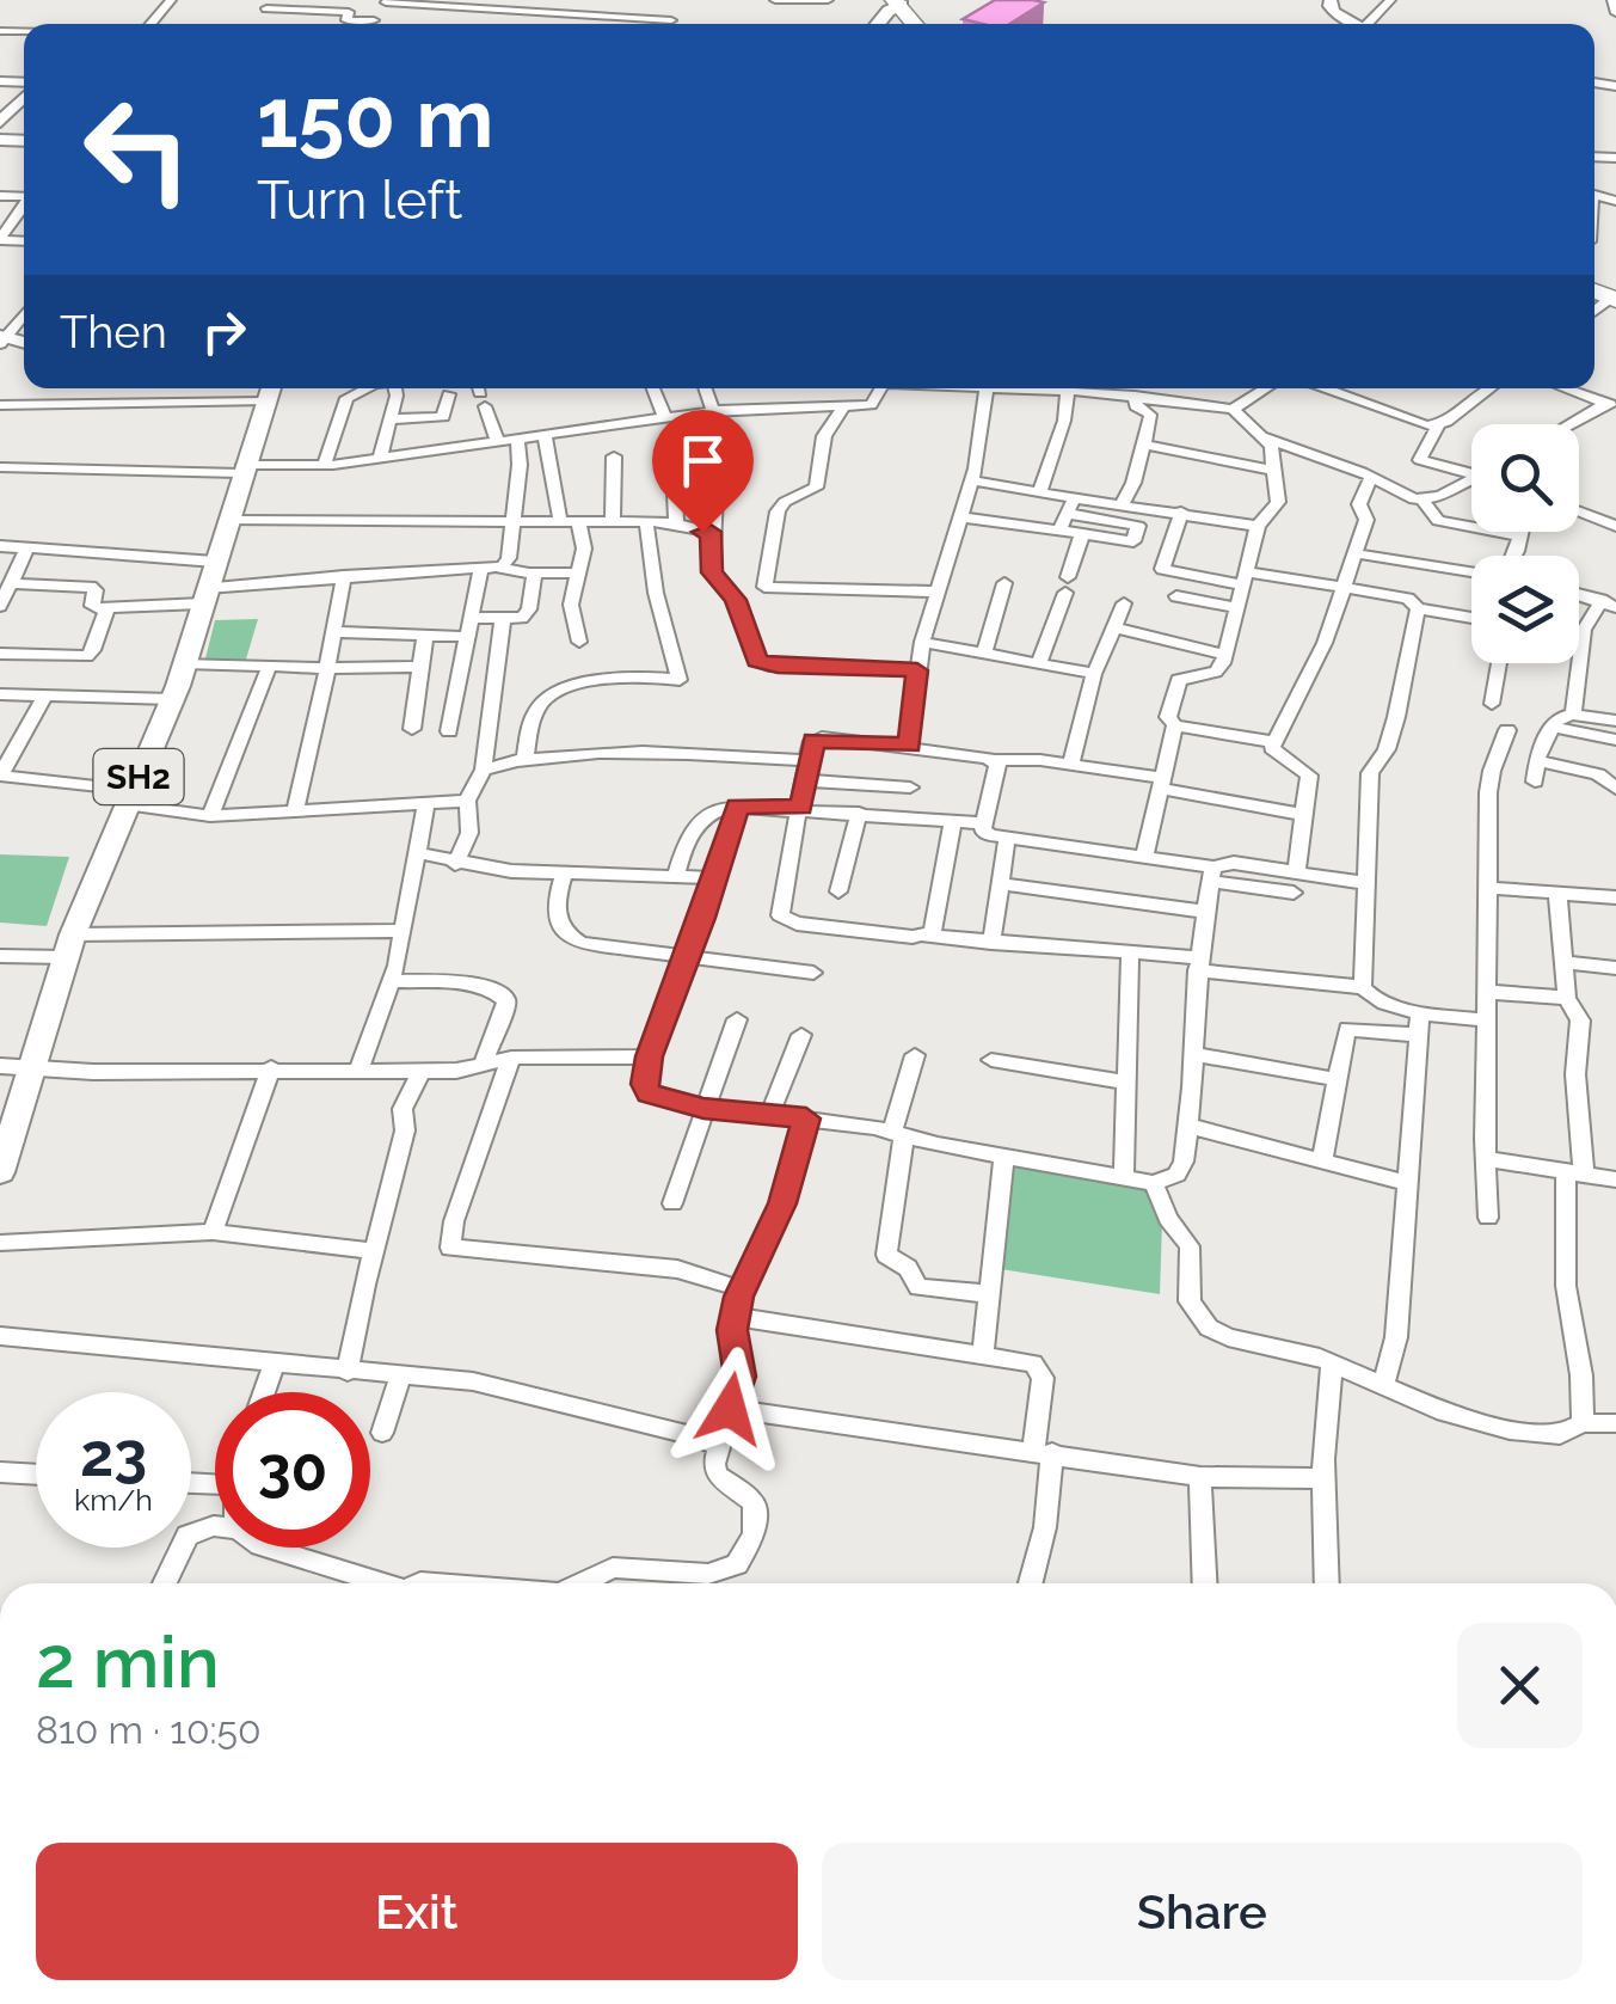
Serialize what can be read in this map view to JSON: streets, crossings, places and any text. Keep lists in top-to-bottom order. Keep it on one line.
{"streets":{"main road":["SH2"]},"page":{"turn":["150 m","Turn left"],"then":"Then","speed":"23 km/h","limit":"30","heading":["2 min","810 m · 10:50"],"buttons":["Exit","Share"]}}
